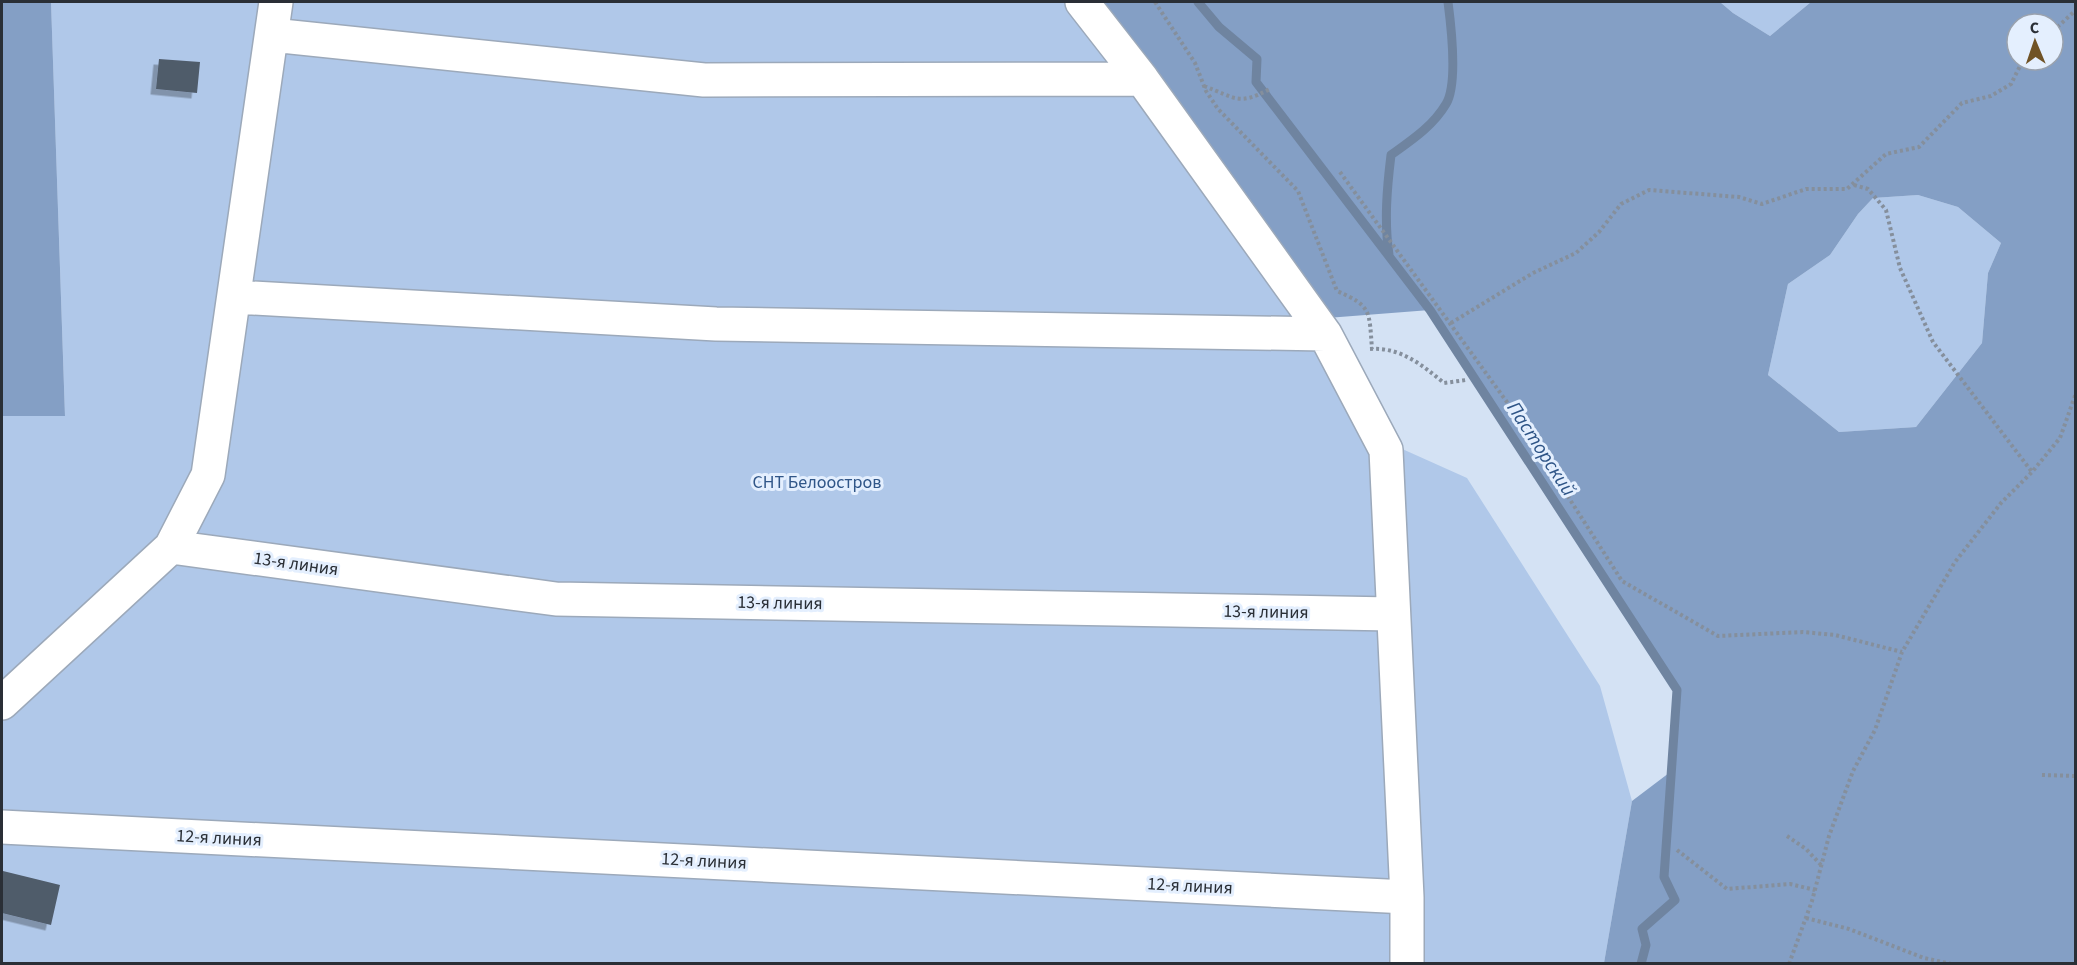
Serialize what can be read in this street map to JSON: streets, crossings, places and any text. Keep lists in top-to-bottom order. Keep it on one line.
{"streets":{"street":["13-я линия","12-я линия"]},"water":["Пасторский"],"parks":["СНТ Белоостров"],"north":"top"}
